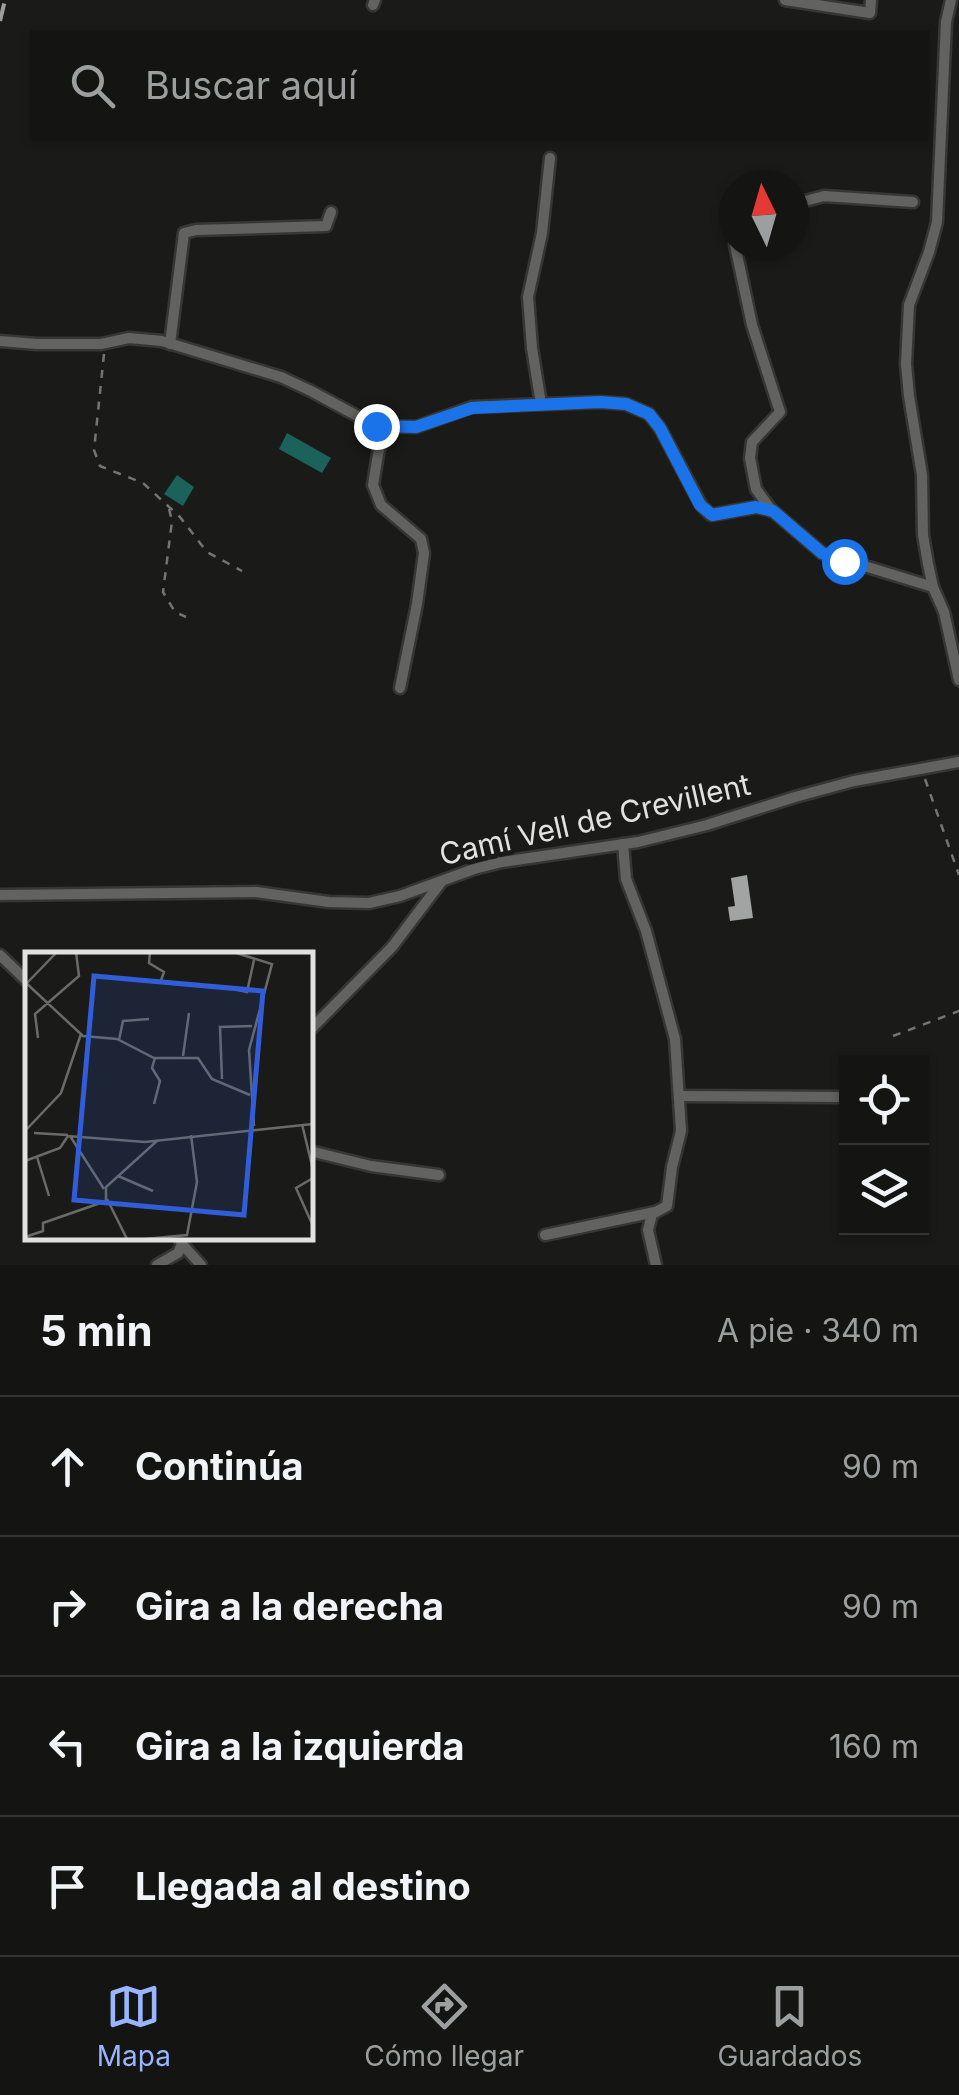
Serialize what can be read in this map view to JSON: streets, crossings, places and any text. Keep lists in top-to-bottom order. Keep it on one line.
{"streets":{"street":["Camí Vell de Crevillent"]},"north":"top","page":{"search":"Buscar aquí","heading":["5 min","A pie · 340 m"],"list":[["Continúa","90 m"],["Gira a la derecha","90 m"],["Gira a la izquierda","160 m"],"Llegada al destino"],"nav":["Mapa","Cómo llegar","Guardados"]}}
